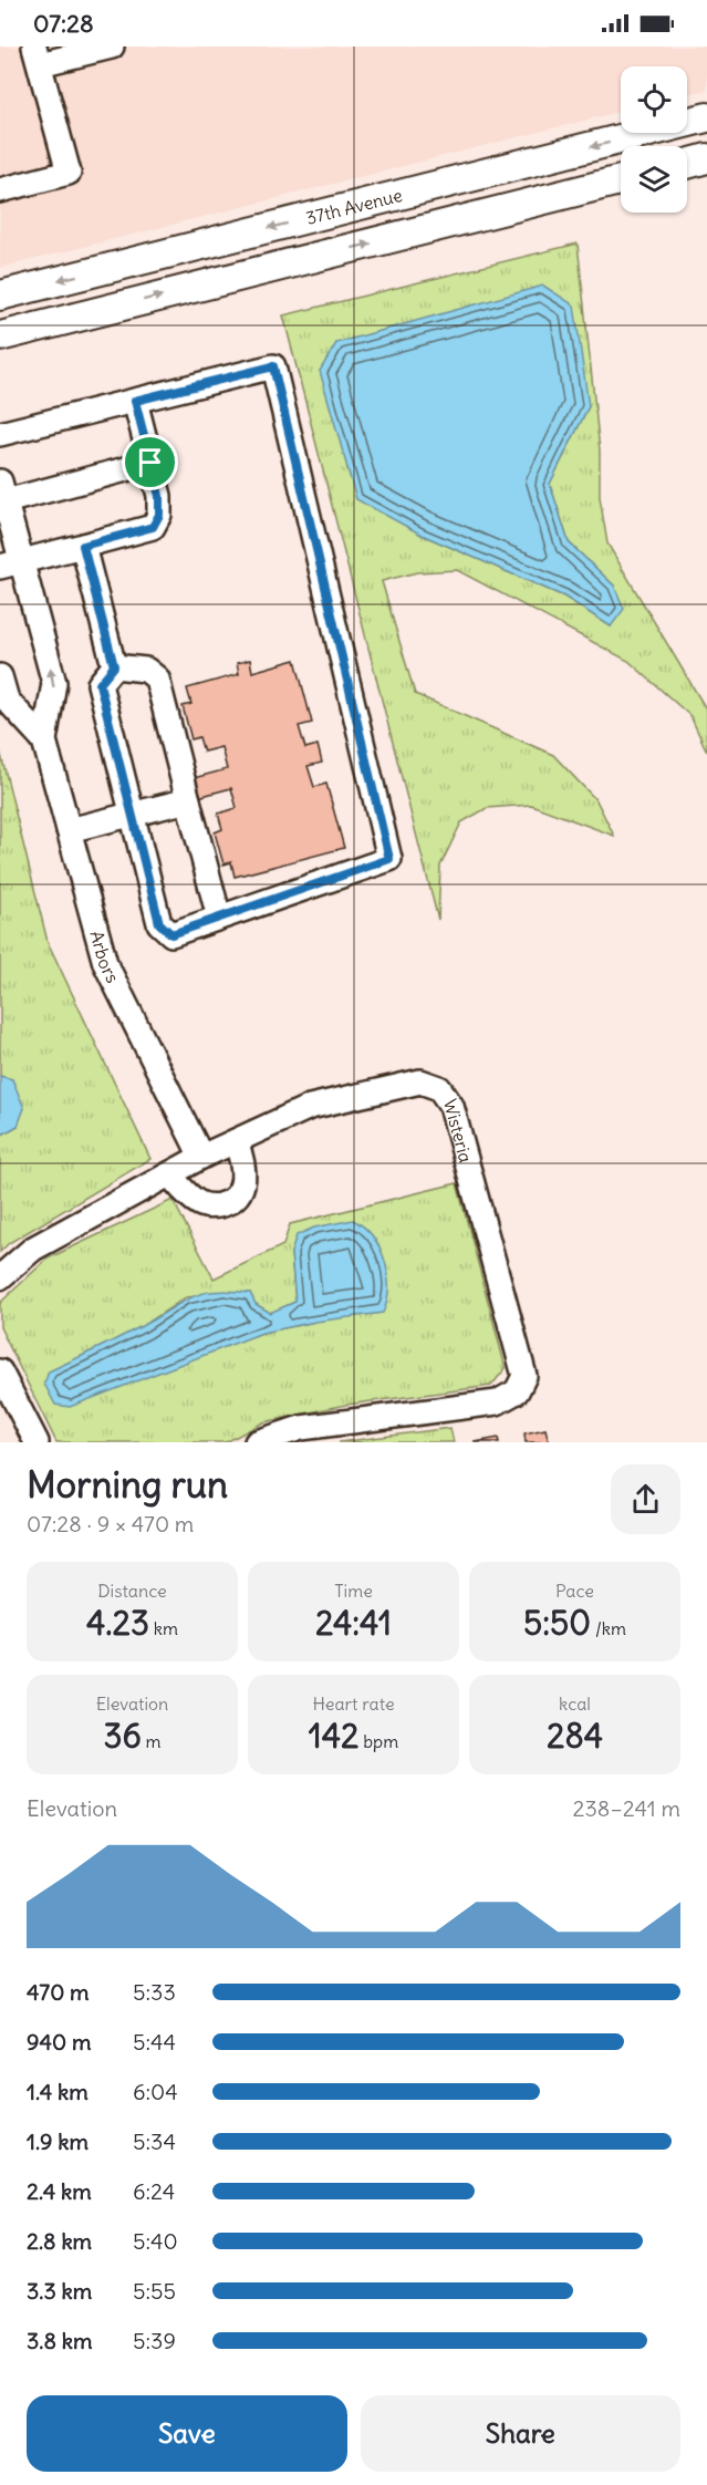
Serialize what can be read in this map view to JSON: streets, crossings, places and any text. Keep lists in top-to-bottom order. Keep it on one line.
{"streets":{"main road":["37th Avenue"],"street":["Arbors","Wisteria"]},"crossings":[["Arbors","Wisteria"]],"page":{"status":"07:28","heading":["Morning run","07:28 · 9 × 470 m"],"stats":[["Distance","4.23 km"],["Time","24:41"],["Pace","5:50 /km"],["Elevation","36 m"],["Heart rate","142 bpm"],["kcal","284"]],"chart":["Elevation","238–241 m"],"list":[{"name":"470 m","note":"5:33"},{"name":"940 m","note":"5:44"},{"name":"1.4 km","note":"6:04"},{"name":"1.9 km","note":"5:34"},{"name":"2.4 km","note":"6:24"},{"name":"2.8 km","note":"5:40"},{"name":"3.3 km","note":"5:55"},{"name":"3.8 km","note":"5:39"}],"buttons":["Save","Share"]}}
